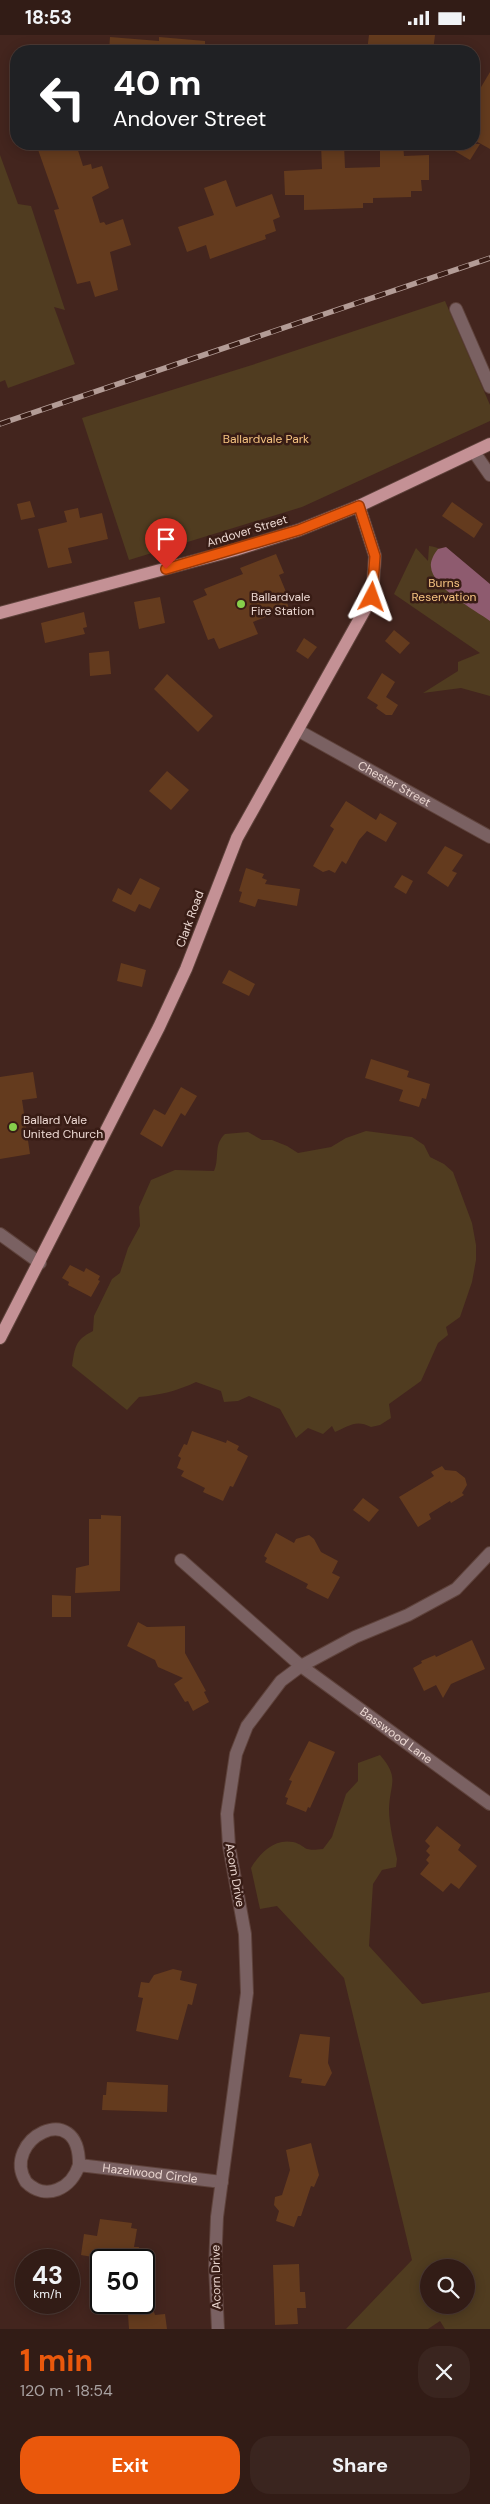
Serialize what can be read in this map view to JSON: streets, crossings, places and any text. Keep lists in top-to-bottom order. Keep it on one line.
{"streets":{"main road":["Andover Street","Clark Road"],"street":["Chester Street","Basswood Lane","Acorn Drive","Hazelwood Circle"]},"crossings":[["Andover Street","Clark Road"],["Chester Street","Clark Road"],["Basswood Lane","Acorn Drive"],["Acorn Drive","Hazelwood Circle"]],"parks":["Ballardvale Park","Burns Reservation"],"places":["Ballardvale Fire Station","Ballard Vale United Church"],"page":{"status":"18:53","turn":["40 m","Andover Street"],"speed":"43 km/h","limit":"50","heading":["1 min","120 m · 18:54"],"buttons":["Exit","Share"]}}
